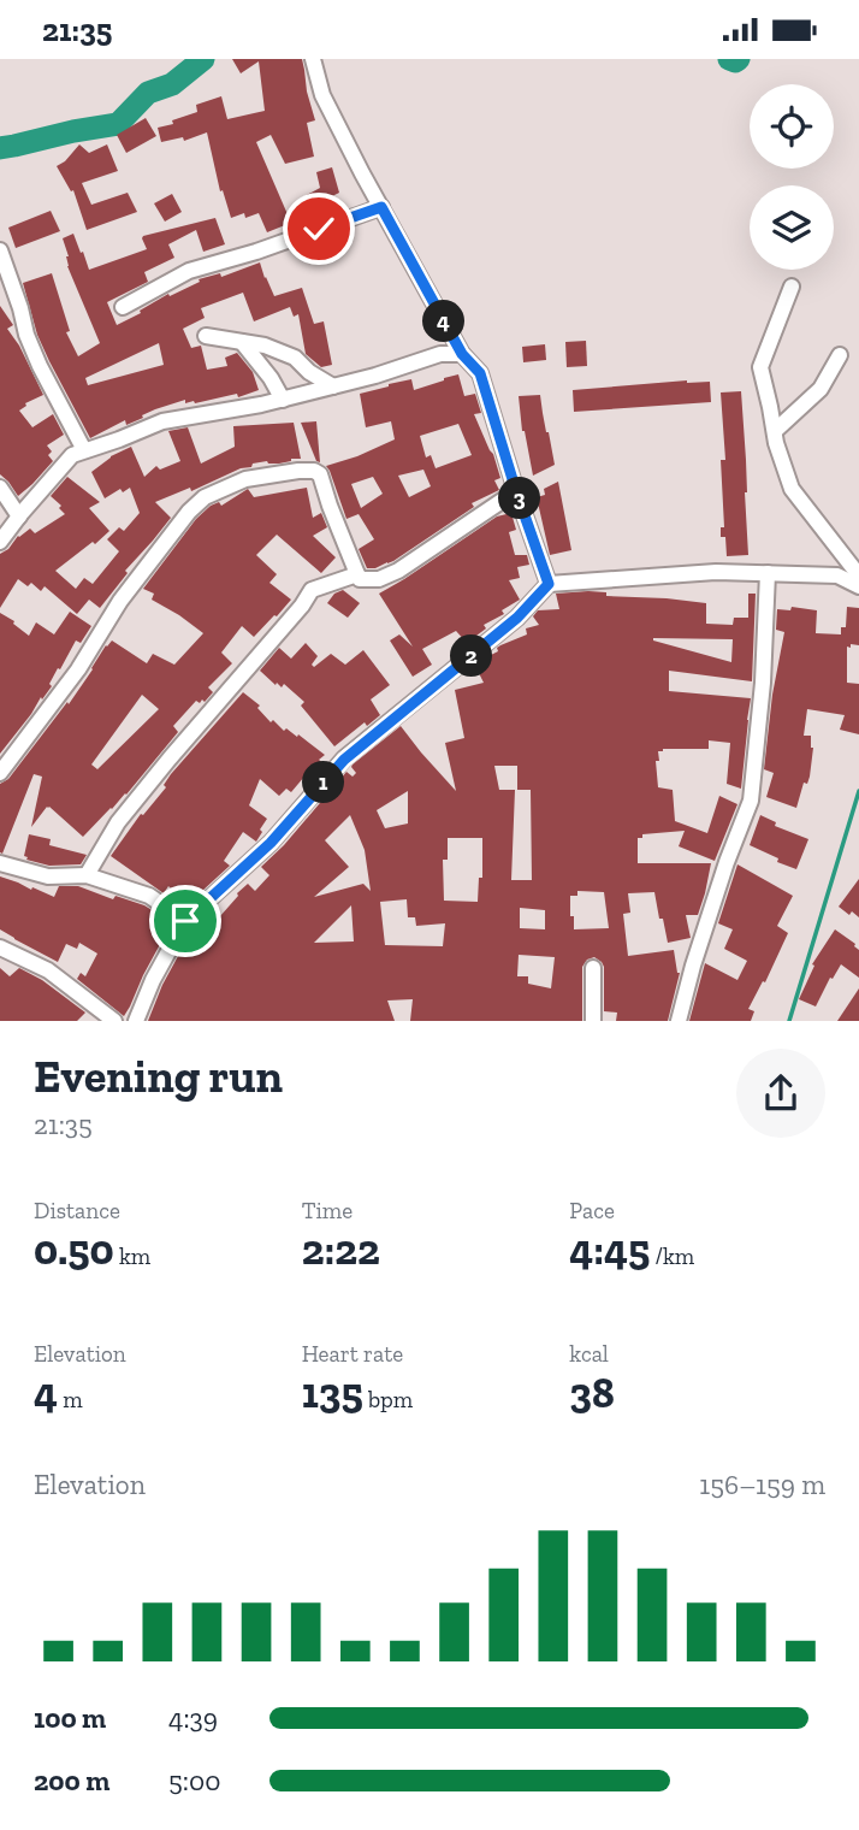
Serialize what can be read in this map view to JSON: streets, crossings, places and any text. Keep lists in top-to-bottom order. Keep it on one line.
{"page":{"status":"21:35","pins":["4","3","2","1"],"heading":["Evening run","21:35"],"stats":[["Distance","0.50 km"],["Time","2:22"],["Pace","4:45 /km"],["Elevation","4 m"],["Heart rate","135 bpm"],["kcal","38"]],"chart":["Elevation","156–159 m"],"list":[{"name":"100 m","note":"4:39"},{"name":"200 m","note":"5:00"}]}}
